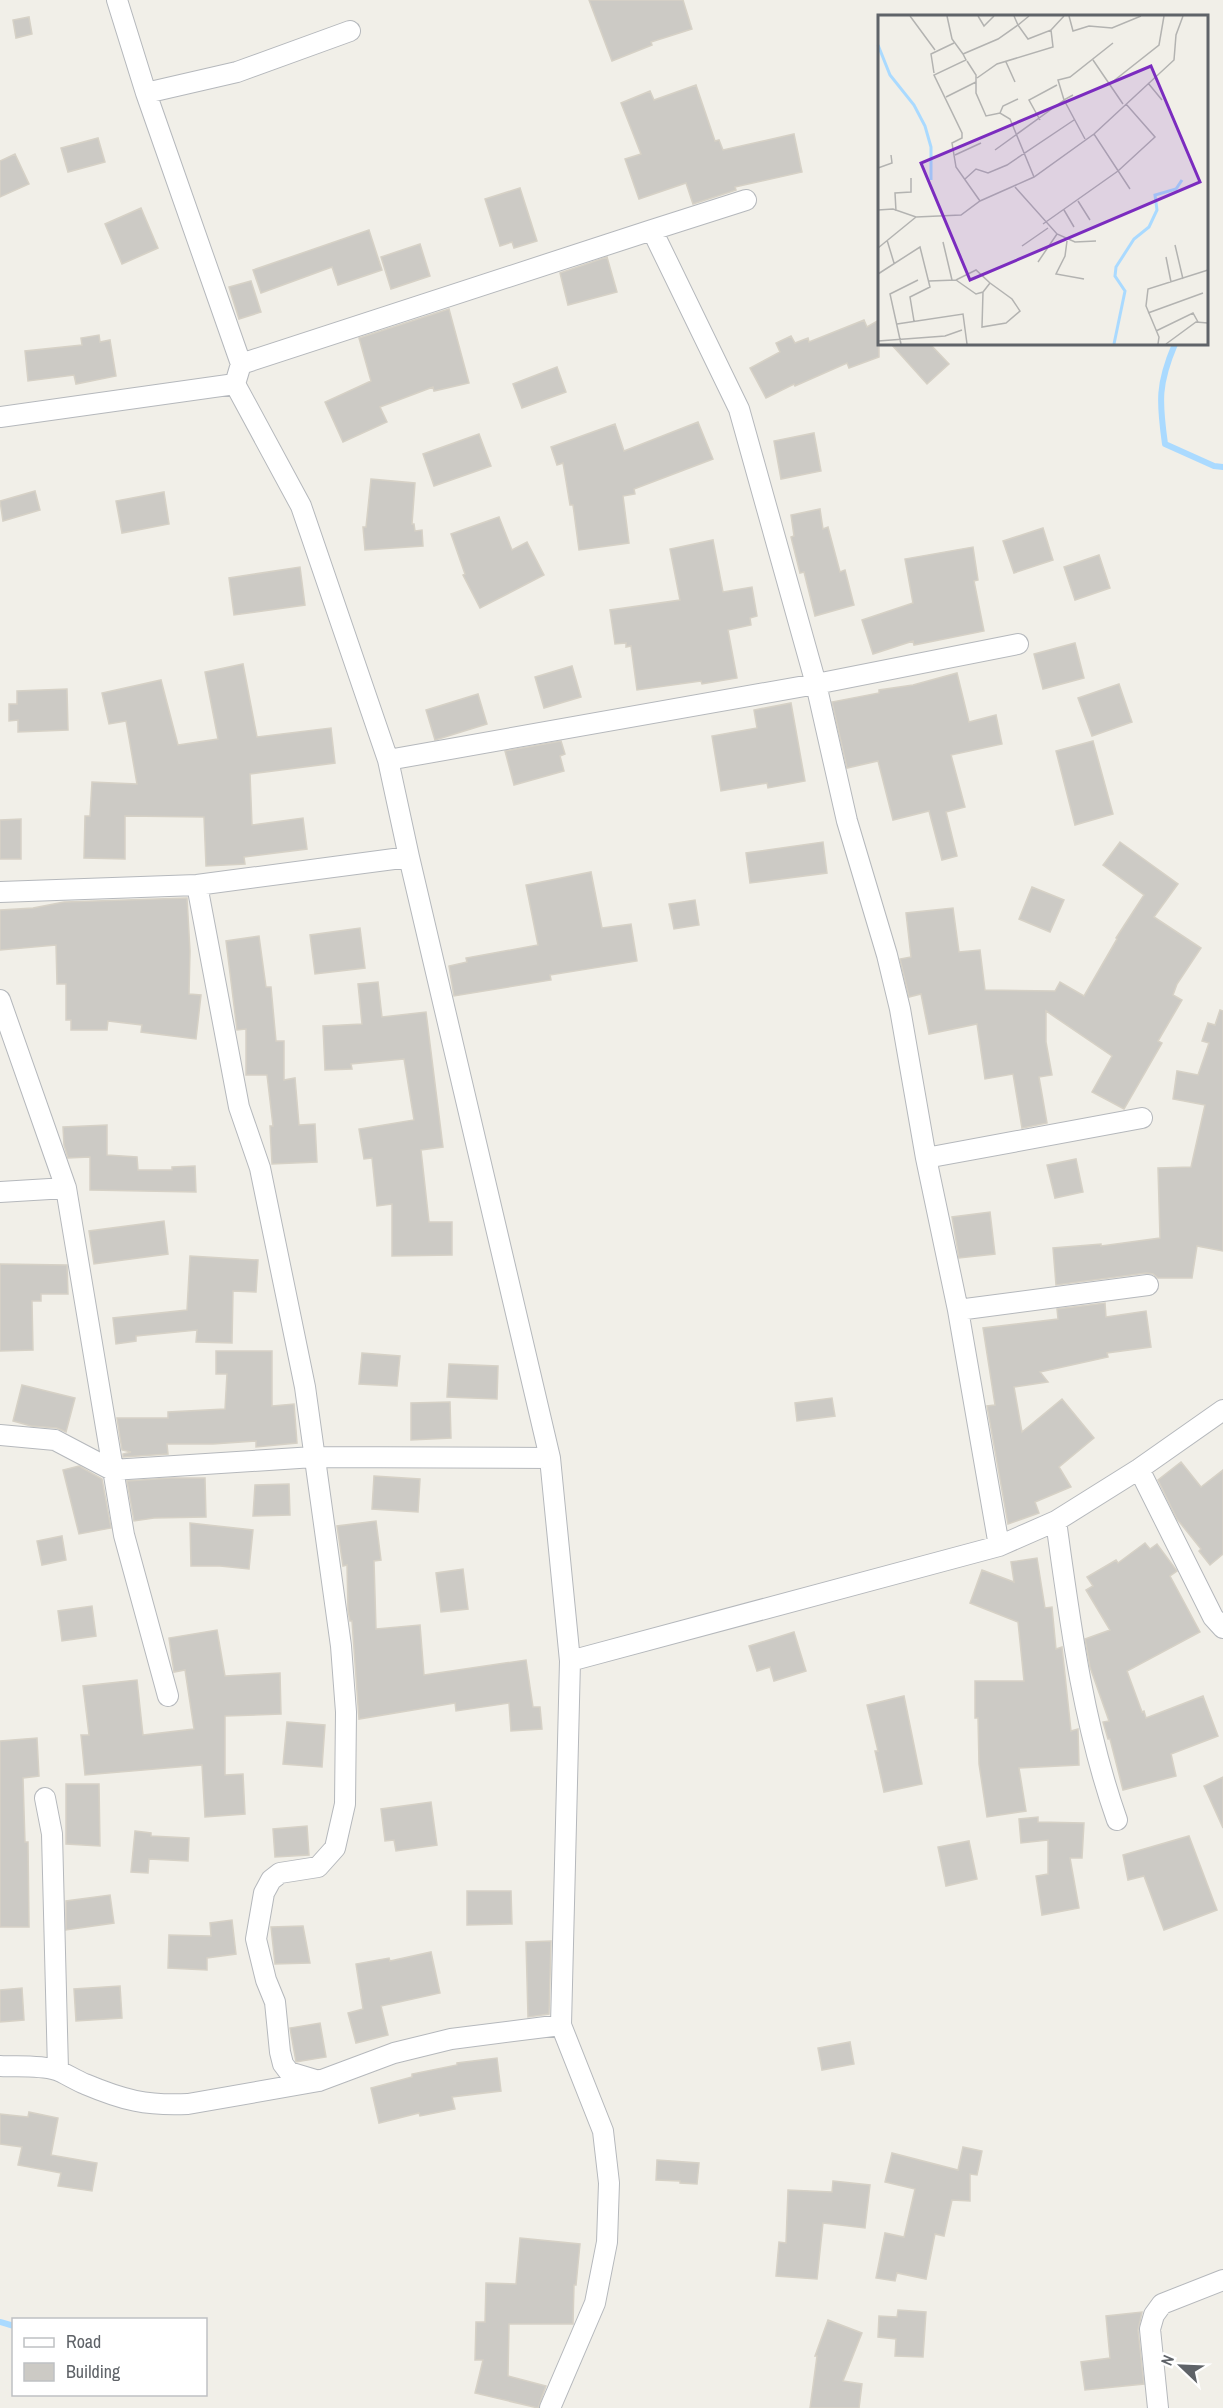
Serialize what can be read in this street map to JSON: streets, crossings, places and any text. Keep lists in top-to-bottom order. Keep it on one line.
{"legend":["Road","Building"],"north":"top left"}
